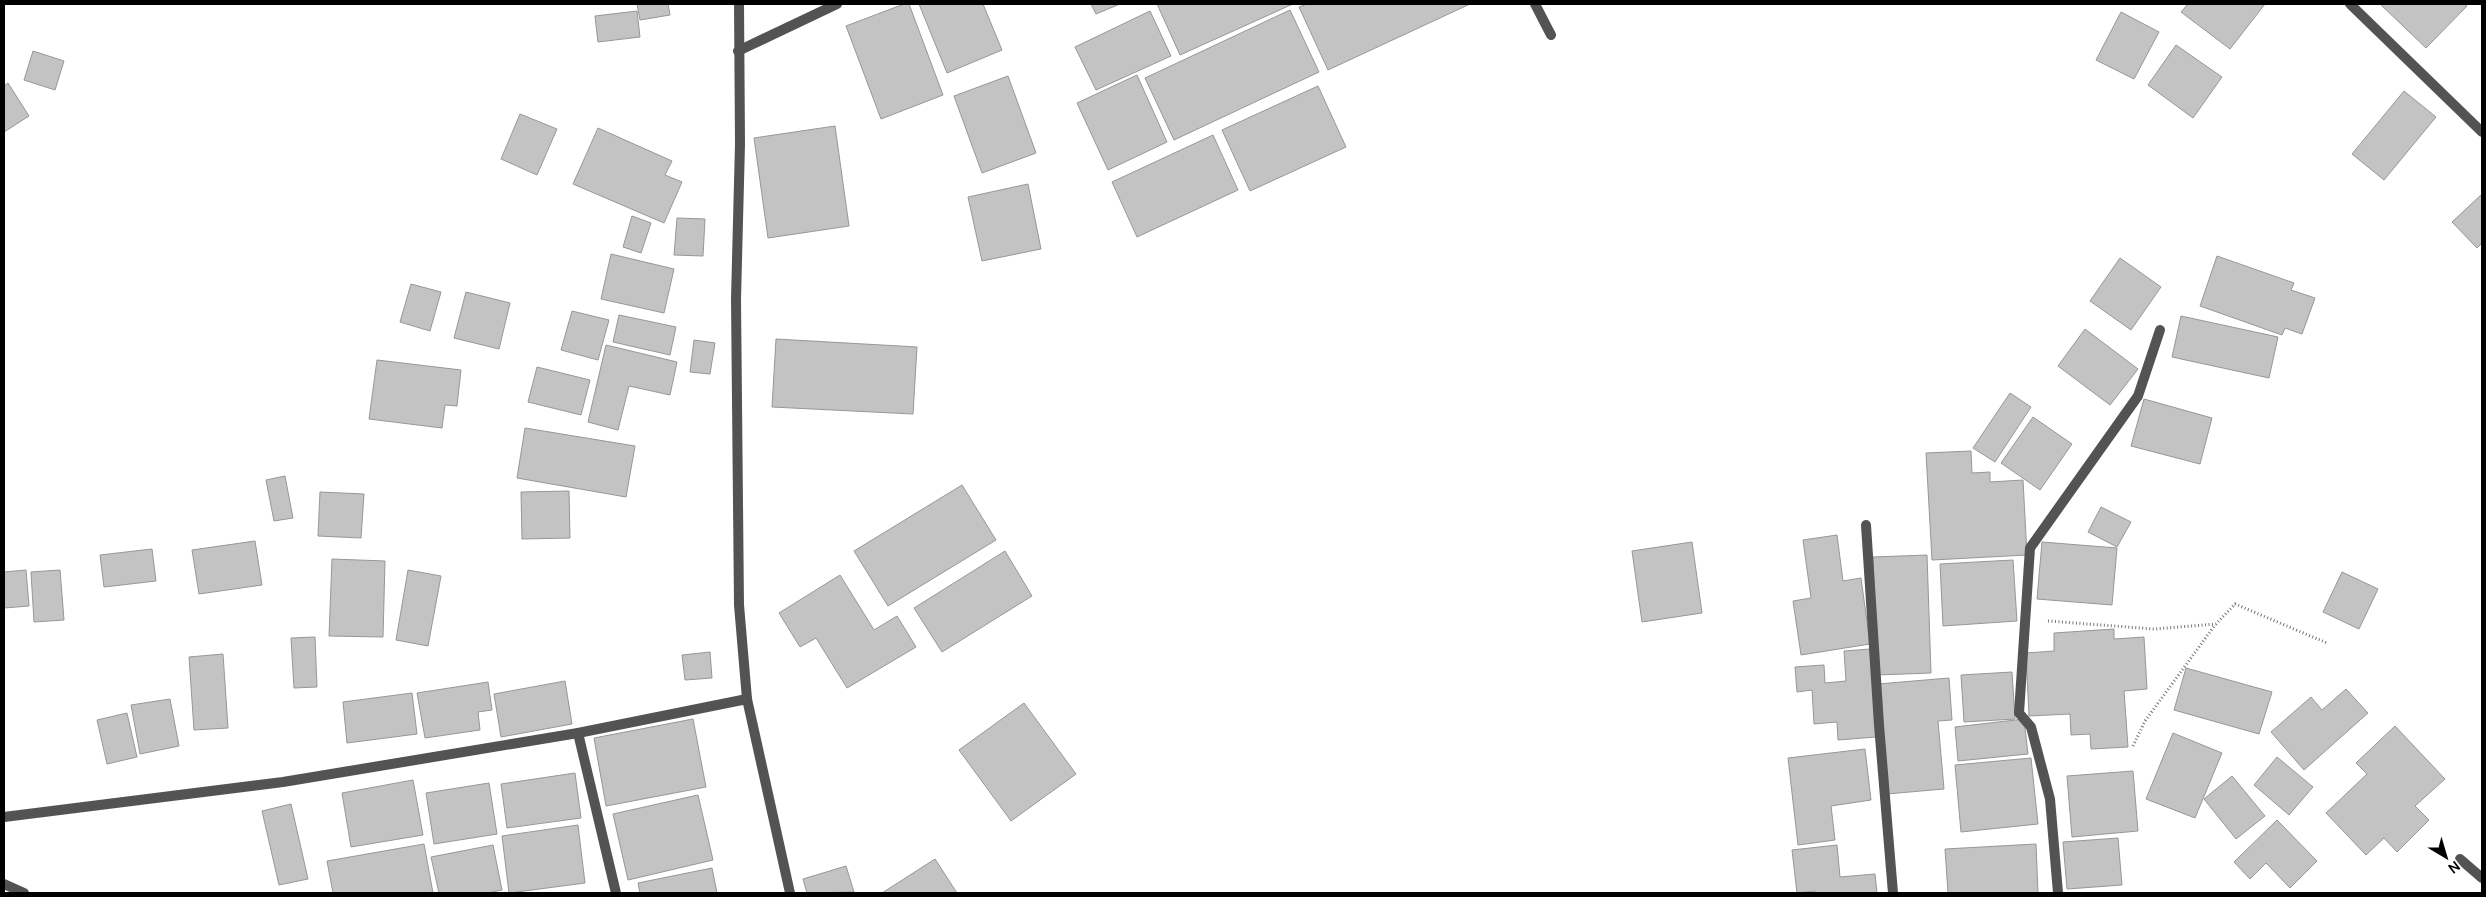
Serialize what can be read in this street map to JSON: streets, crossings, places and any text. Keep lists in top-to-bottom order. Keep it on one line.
{"north":"bottom right"}
